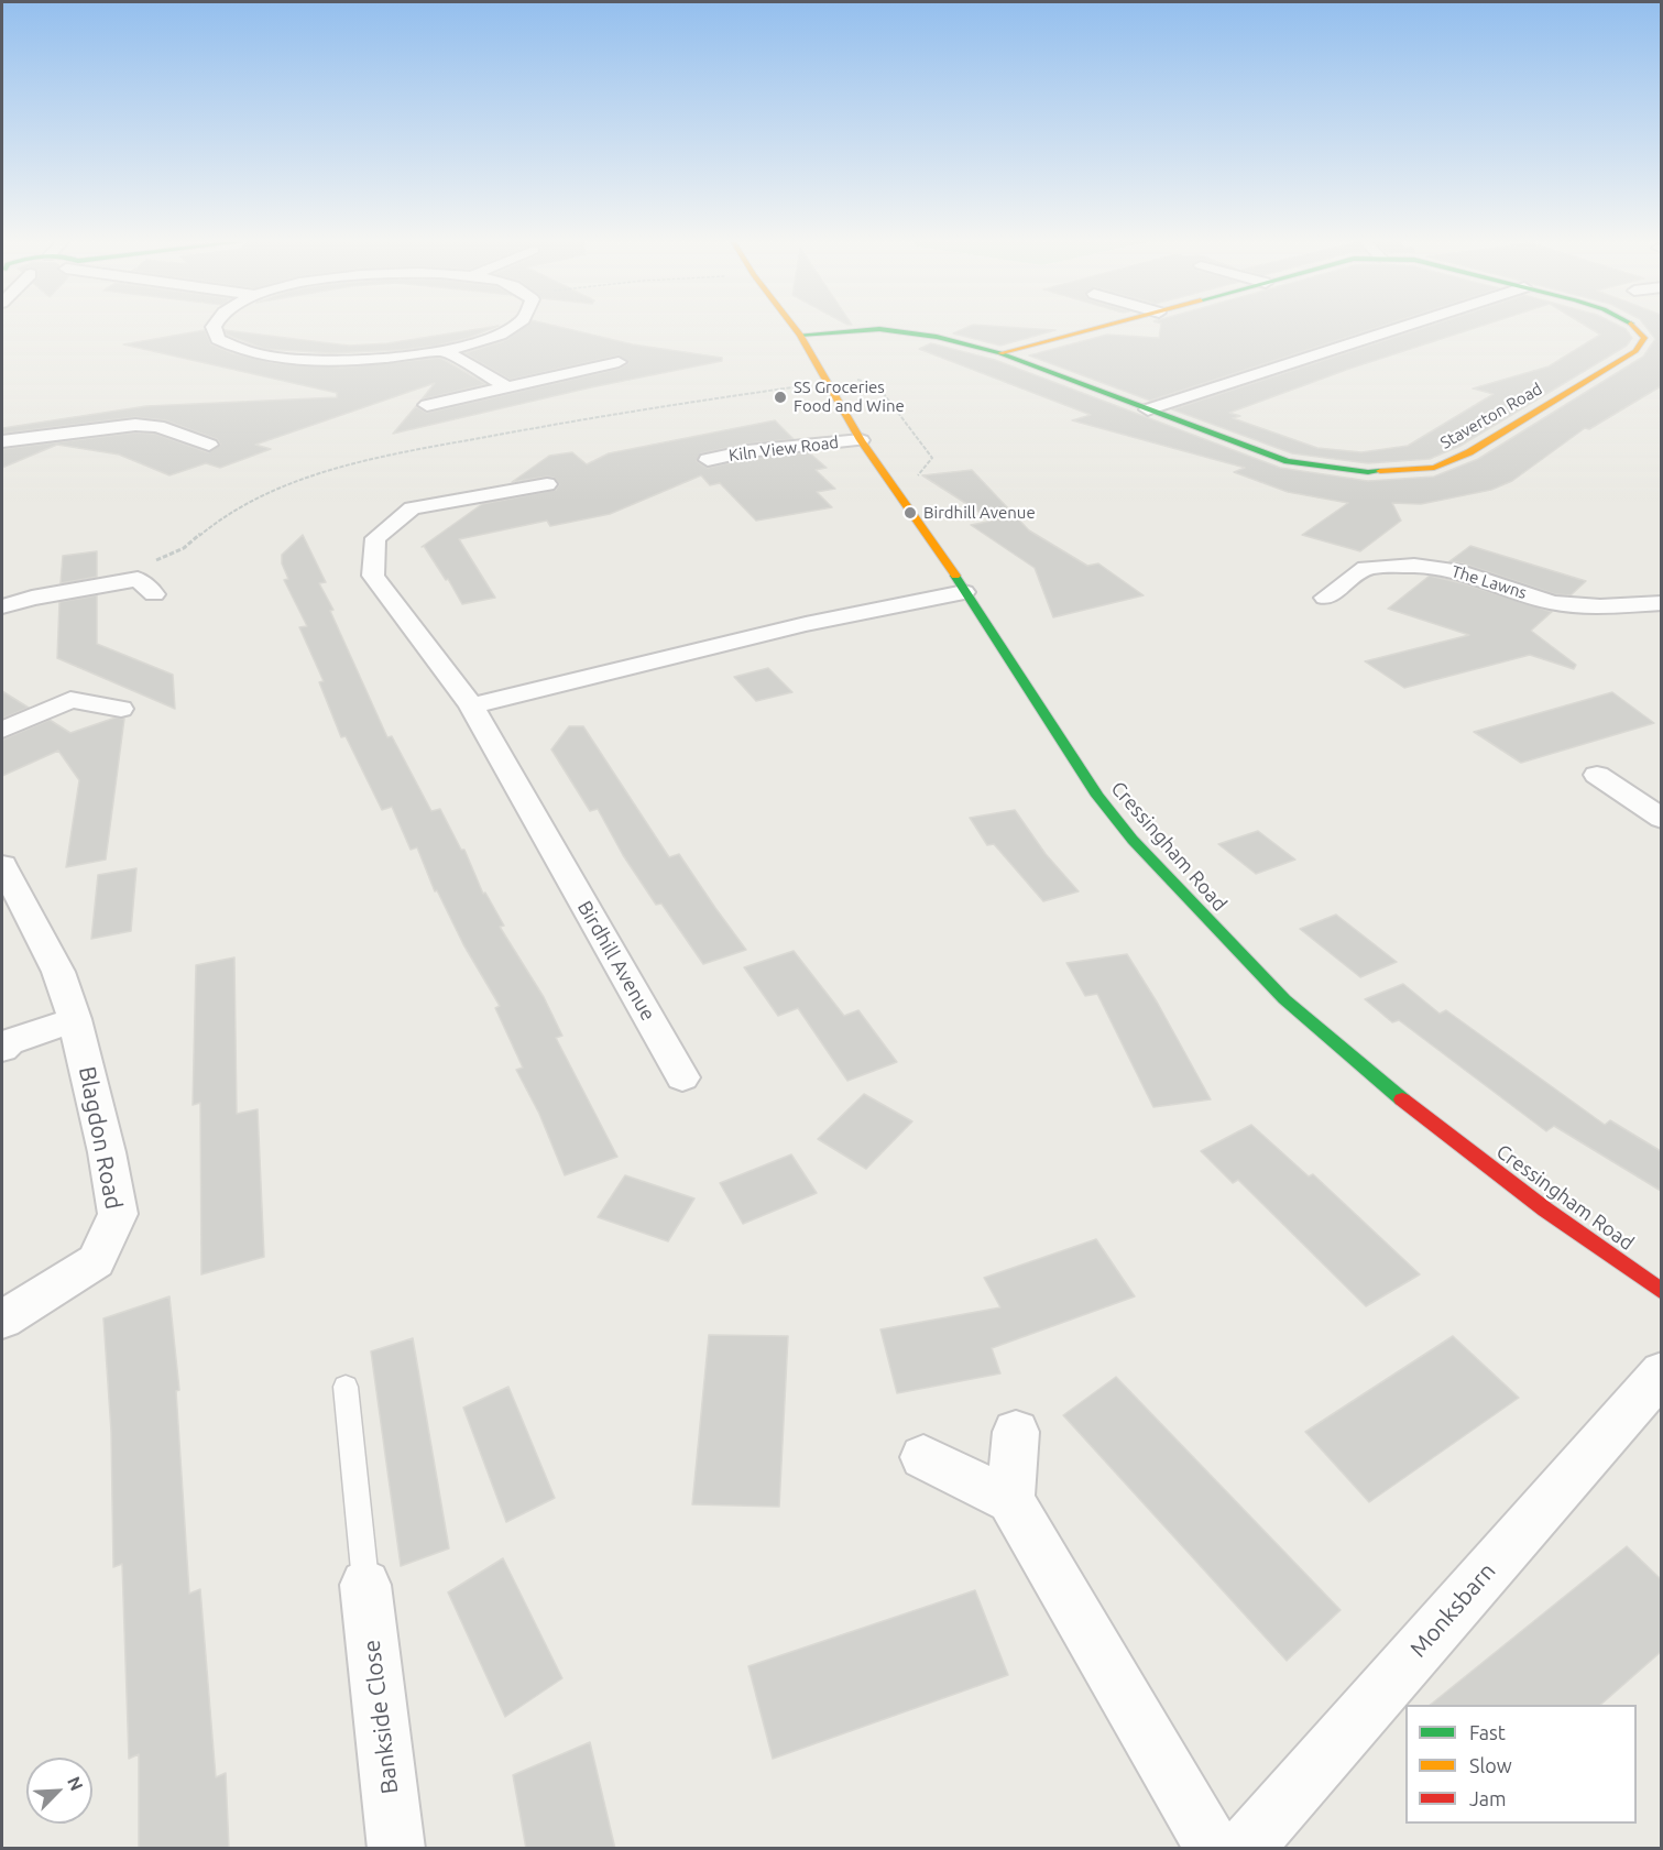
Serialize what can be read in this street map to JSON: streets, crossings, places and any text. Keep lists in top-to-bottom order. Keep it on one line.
{"streets":{"street":["Staverton Road","Kiln View Road","The Lawns","Cressingham Road","Birdhill Avenue","Blagdon Road","Monksbarn","Bankside Close"]},"crossings":[["Staverton Road","Cressingham Road"],["Kiln View Road","Cressingham Road"]],"places":["SS Groceries Food and Wine","Birdhill Avenue"],"legend":["Fast","Slow","Jam"],"north":"top right"}
